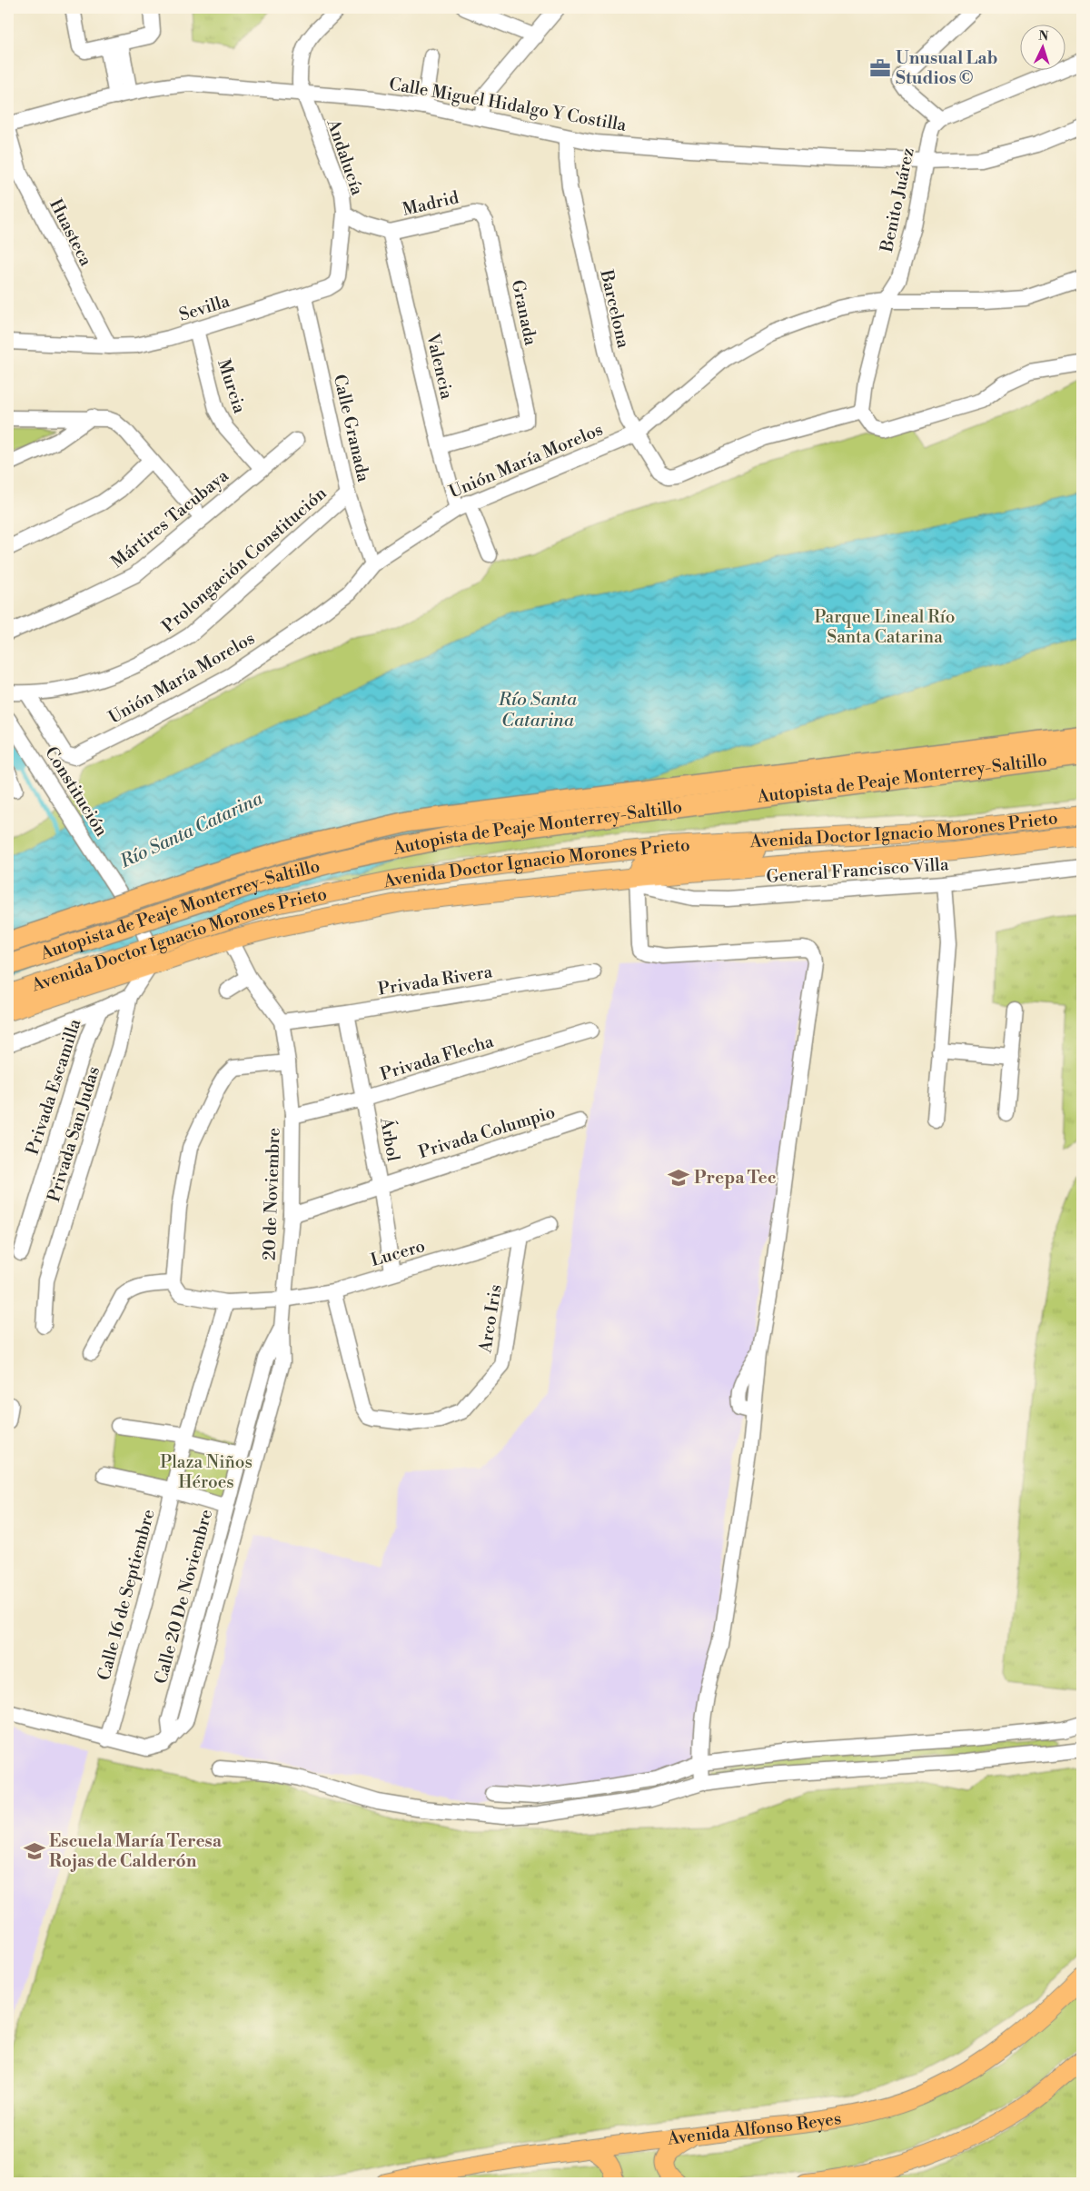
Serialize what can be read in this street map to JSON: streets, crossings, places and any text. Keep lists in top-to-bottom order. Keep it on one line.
{"streets":{"highway":["Autopista de Peaje Monterrey-Saltillo"],"main road":["Avenida Doctor Ignacio Morones Prieto","Avenida Alfonso Reyes"],"street":["Calle Miguel Hidalgo Y Costilla","Andalucía","Benito Juárez","Madrid","Huasteca","Sevilla","Barcelona","Granada","Valencia","Murcia","Calle Granada","Unión María Morelos","Mártires Tacubaya","Prolongación Constitución","Constitución","General Francisco Villa","Privada Rivera","Privada Flecha","Privada Escamilla","Privada Columpio","Privada San Judas","Árbol","20 de Noviembre","Lucero","Arco Iris","Calle 16 de Septiembre","Calle 20 De Noviembre"]},"crossings":[["Calle Miguel Hidalgo Y Costilla","Andalucía"],["Calle Miguel Hidalgo Y Costilla","Benito Juárez"],["Calle Miguel Hidalgo Y Costilla","Barcelona"],["Andalucía","Madrid"],["Andalucía","Sevilla"],["Andalucía","Valencia"],["Benito Juárez","Barcelona"],["Benito Juárez","Unión María Morelos"],["Madrid","Granada"],["Madrid","Valencia"],["Huasteca","Sevilla"],["Sevilla","Murcia"],["Sevilla","Calle Granada"],["Barcelona","Unión María Morelos"],["Granada","Valencia"],["Valencia","Unión María Morelos"],["Murcia","Mártires Tacubaya"],["Calle Granada","Unión María Morelos"],["Calle Granada","Prolongación Constitución"],["Unión María Morelos","Prolongación Constitución"],["Constitución","Avenida Doctor Ignacio Morones Prieto"],["Avenida Doctor Ignacio Morones Prieto","General Francisco Villa"],["Avenida Doctor Ignacio Morones Prieto","20 de Noviembre"],["Privada Rivera","Árbol"],["Privada Rivera","20 de Noviembre"],["Privada Flecha","Árbol"],["Privada Flecha","20 de Noviembre"],["Privada Columpio","Árbol"],["Privada Columpio","20 de Noviembre"],["Árbol","Lucero"],["20 de Noviembre","Lucero"],["20 de Noviembre","Calle 20 De Noviembre"],["Lucero","Arco Iris"],["Lucero","Calle 16 de Septiembre"]],"water":["Río Santa Catarina"],"parks":["Parque Lineal Río Santa Catarina","Plaza Niños Héroes"],"places":{"office":["Unusual Lab Studios ©"],"school or university":["Prepa Tec","Escuela María Teresa Rojas de Calderón"]},"north":"top"}
